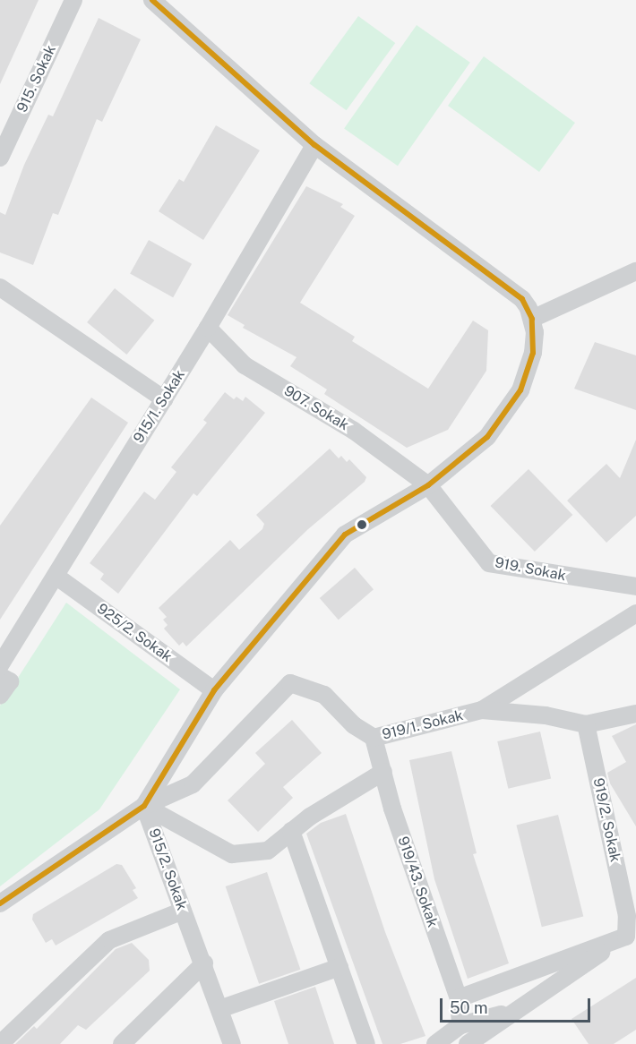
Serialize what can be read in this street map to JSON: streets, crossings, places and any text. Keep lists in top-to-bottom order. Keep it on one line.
{"streets":{"street":["915. Sokak","915/1. Sokak","907. Sokak","919. Sokak","925/2. Sokak","919/1. Sokak","919/2. Sokak","915/2. Sokak","919/43. Sokak"]},"crossings":[["915/1. Sokak","907. Sokak"],["915/1. Sokak","925/2. Sokak"],["907. Sokak","919. Sokak"],["919/1. Sokak","919/2. Sokak"],["919/1. Sokak","915/2. Sokak"],["919/1. Sokak","919/43. Sokak"]],"scale_bar":"50 m"}
